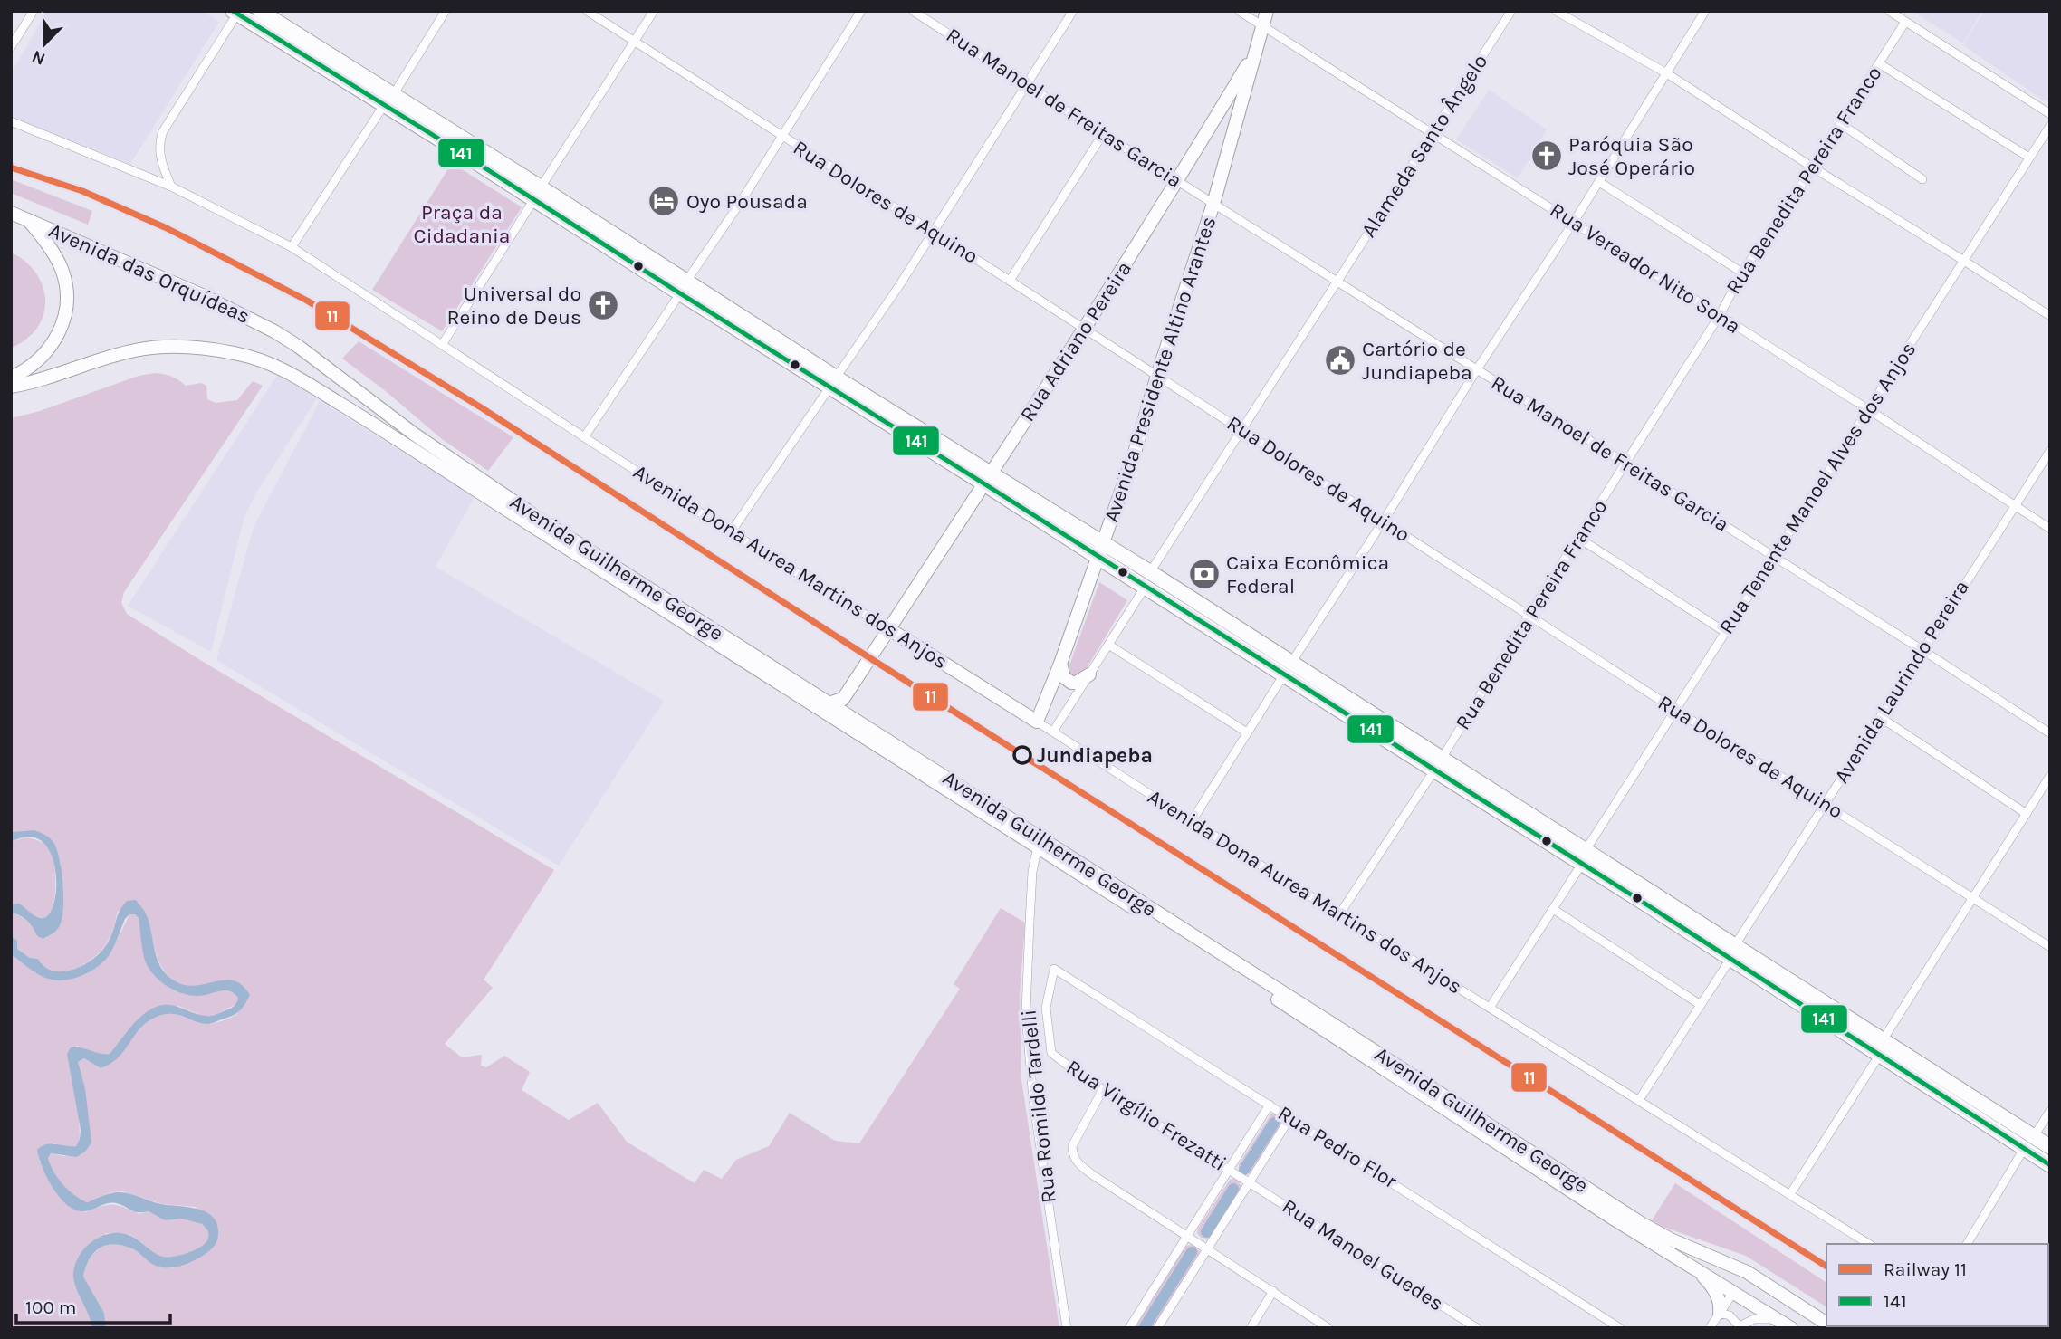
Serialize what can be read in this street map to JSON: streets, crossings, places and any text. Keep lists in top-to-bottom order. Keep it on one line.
{"streets":{"main road":["Avenida das Orquídeas","Rua Adriano Pereira","Avenida Presidente Altino Arantes","Avenida Dona Aurea Martins dos Anjos","Avenida Guilherme George"],"street":["Rua Manoel de Freitas Garcia","Alameda Santo Ângelo","Rua Benedita Pereira Franco","Rua Dolores de Aquino","Rua Vereador Nito Sona","Rua Tenente Manoel Alves dos Anjos","Avenida Laurindo Pereira","Rua Romildo Tardelli","Rua Virgílio Frezatti","Rua Pedro Flor","Rua Manoel Guedes"]},"crossings":[["Rua Manoel de Freitas Garcia","Alameda Santo Ângelo"],["Rua Manoel de Freitas Garcia","Rua Benedita Pereira Franco"],["Rua Manoel de Freitas Garcia","Rua Adriano Pereira"],["Rua Manoel de Freitas Garcia","Avenida Presidente Altino Arantes"],["Rua Manoel de Freitas Garcia","Rua Tenente Manoel Alves dos Anjos"],["Rua Manoel de Freitas Garcia","Avenida Laurindo Pereira"],["Alameda Santo Ângelo","Rua Dolores de Aquino"],["Alameda Santo Ângelo","Rua Vereador Nito Sona"],["Rua Benedita Pereira Franco","Rua Dolores de Aquino"],["Rua Benedita Pereira Franco","Rua Vereador Nito Sona"],["Rua Benedita Pereira Franco","Avenida Dona Aurea Martins dos Anjos"],["Rua Dolores de Aquino","Rua Adriano Pereira"],["Rua Dolores de Aquino","Avenida Presidente Altino Arantes"],["Rua Dolores de Aquino","Rua Tenente Manoel Alves dos Anjos"],["Rua Dolores de Aquino","Avenida Laurindo Pereira"],["Rua Vereador Nito Sona","Avenida Presidente Altino Arantes"],["Rua Vereador Nito Sona","Rua Tenente Manoel Alves dos Anjos"],["Rua Vereador Nito Sona","Avenida Laurindo Pereira"],["Avenida das Orquídeas","Avenida Guilherme George"],["Rua Adriano Pereira","Avenida Presidente Altino Arantes"],["Rua Adriano Pereira","Avenida Dona Aurea Martins dos Anjos"],["Avenida Presidente Altino Arantes","Avenida Dona Aurea Martins dos Anjos"],["Rua Tenente Manoel Alves dos Anjos","Avenida Dona Aurea Martins dos Anjos"],["Avenida Dona Aurea Martins dos Anjos","Avenida Laurindo Pereira"],["Avenida Guilherme George","Rua Romildo Tardelli"],["Rua Virgílio Frezatti","Rua Pedro Flor"],["Rua Virgílio Frezatti","Rua Manoel Guedes"]],"parks":["Praça da Cidadania"],"places":{"church":["Paróquia São José Operário","Universal do Reino de Deus"],"hotel":["Oyo Pousada"],"public building":["Cartório de Jundiapeba"],"bank":["Caixa Econômica Federal"],"other":["Jundiapeba"]},"lines":["transit line 141","rail line 11"],"legend":["Railway 11","141"],"scale_bar":"100 m","north":"bottom left"}
